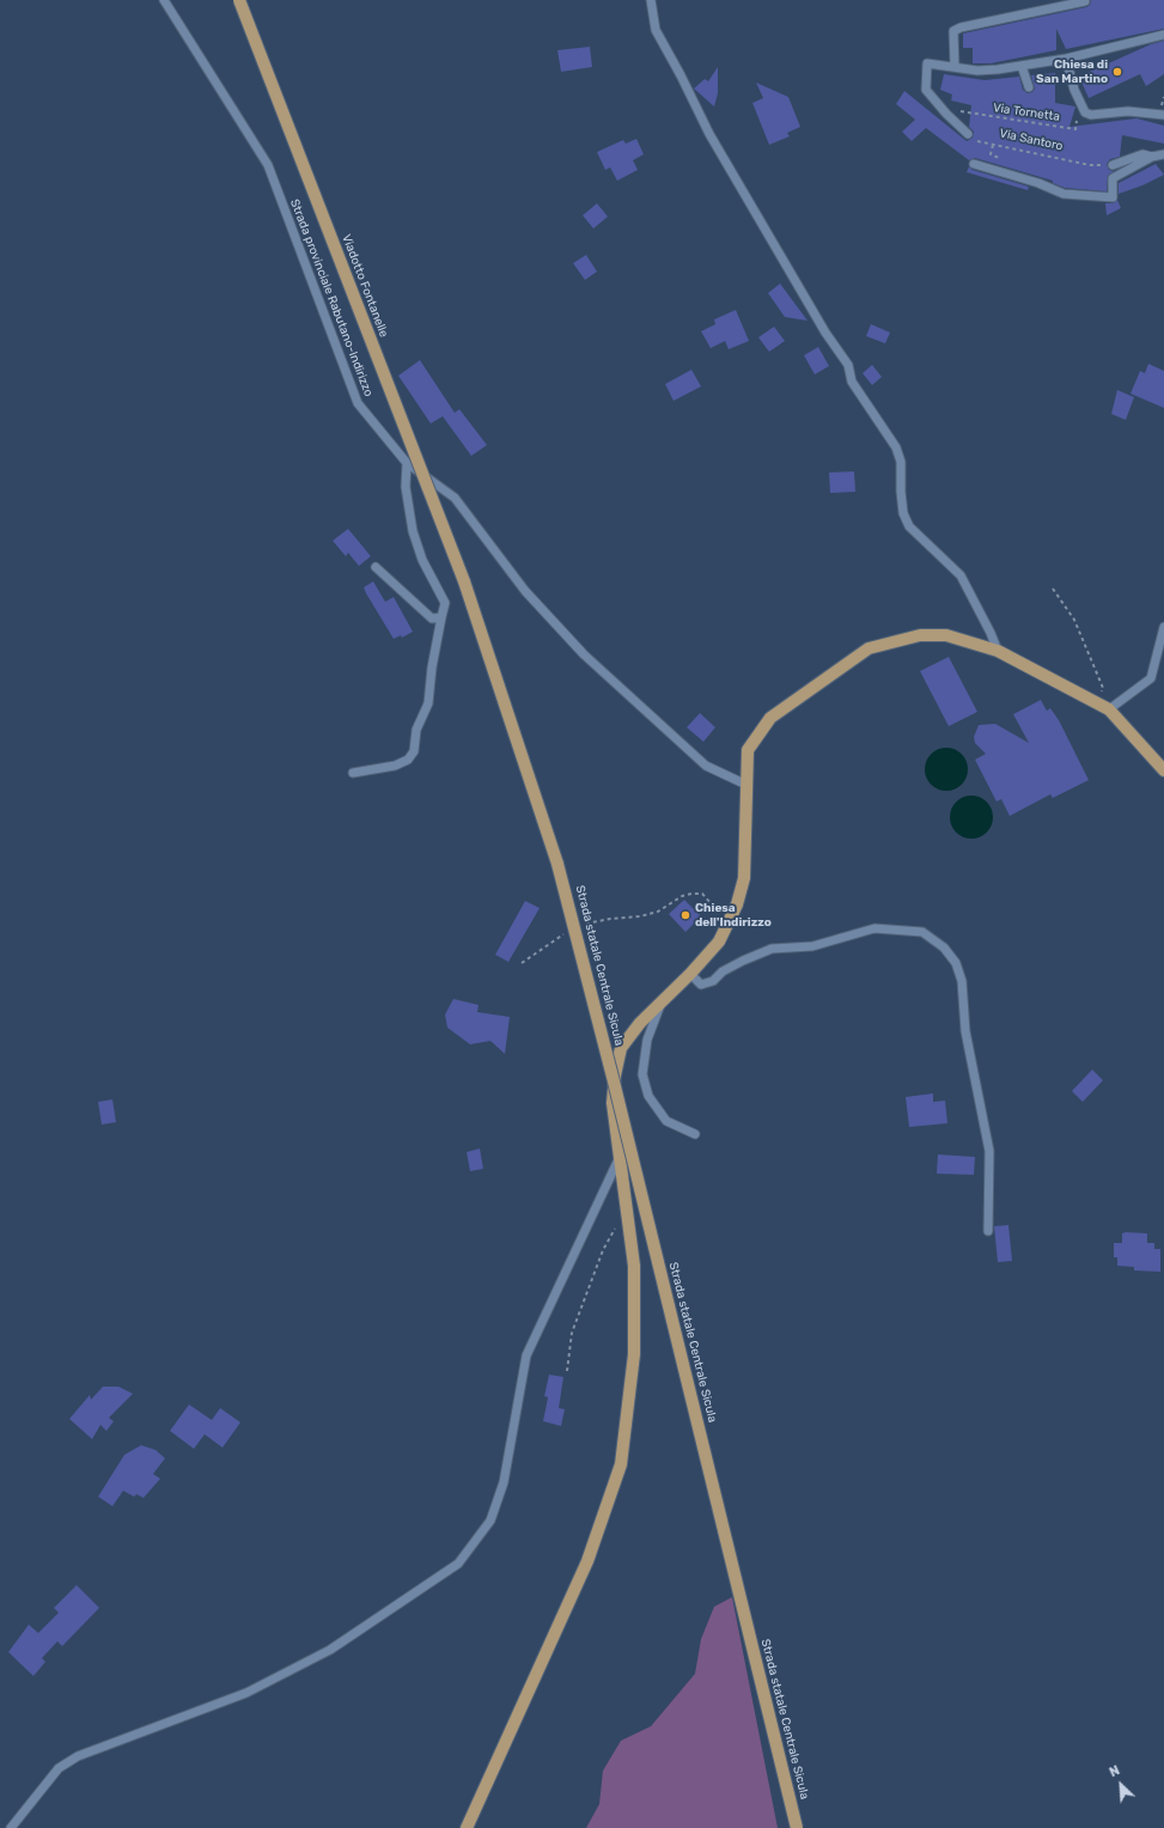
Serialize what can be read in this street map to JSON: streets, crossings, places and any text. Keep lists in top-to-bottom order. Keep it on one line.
{"streets":{"main road":["Viadotto Fontanelle","Strada statale Centrale Sicula"],"street":["Strada provinciale Rabutano-Indirizzo"],"path":["Via Tornetta","Via Santoro"]},"crossings":[["Viadotto Fontanelle","Strada statale Centrale Sicula"]],"places":["Chiesa di San Martino","Chiesa dell'Indirizzo"],"north":"top left"}
